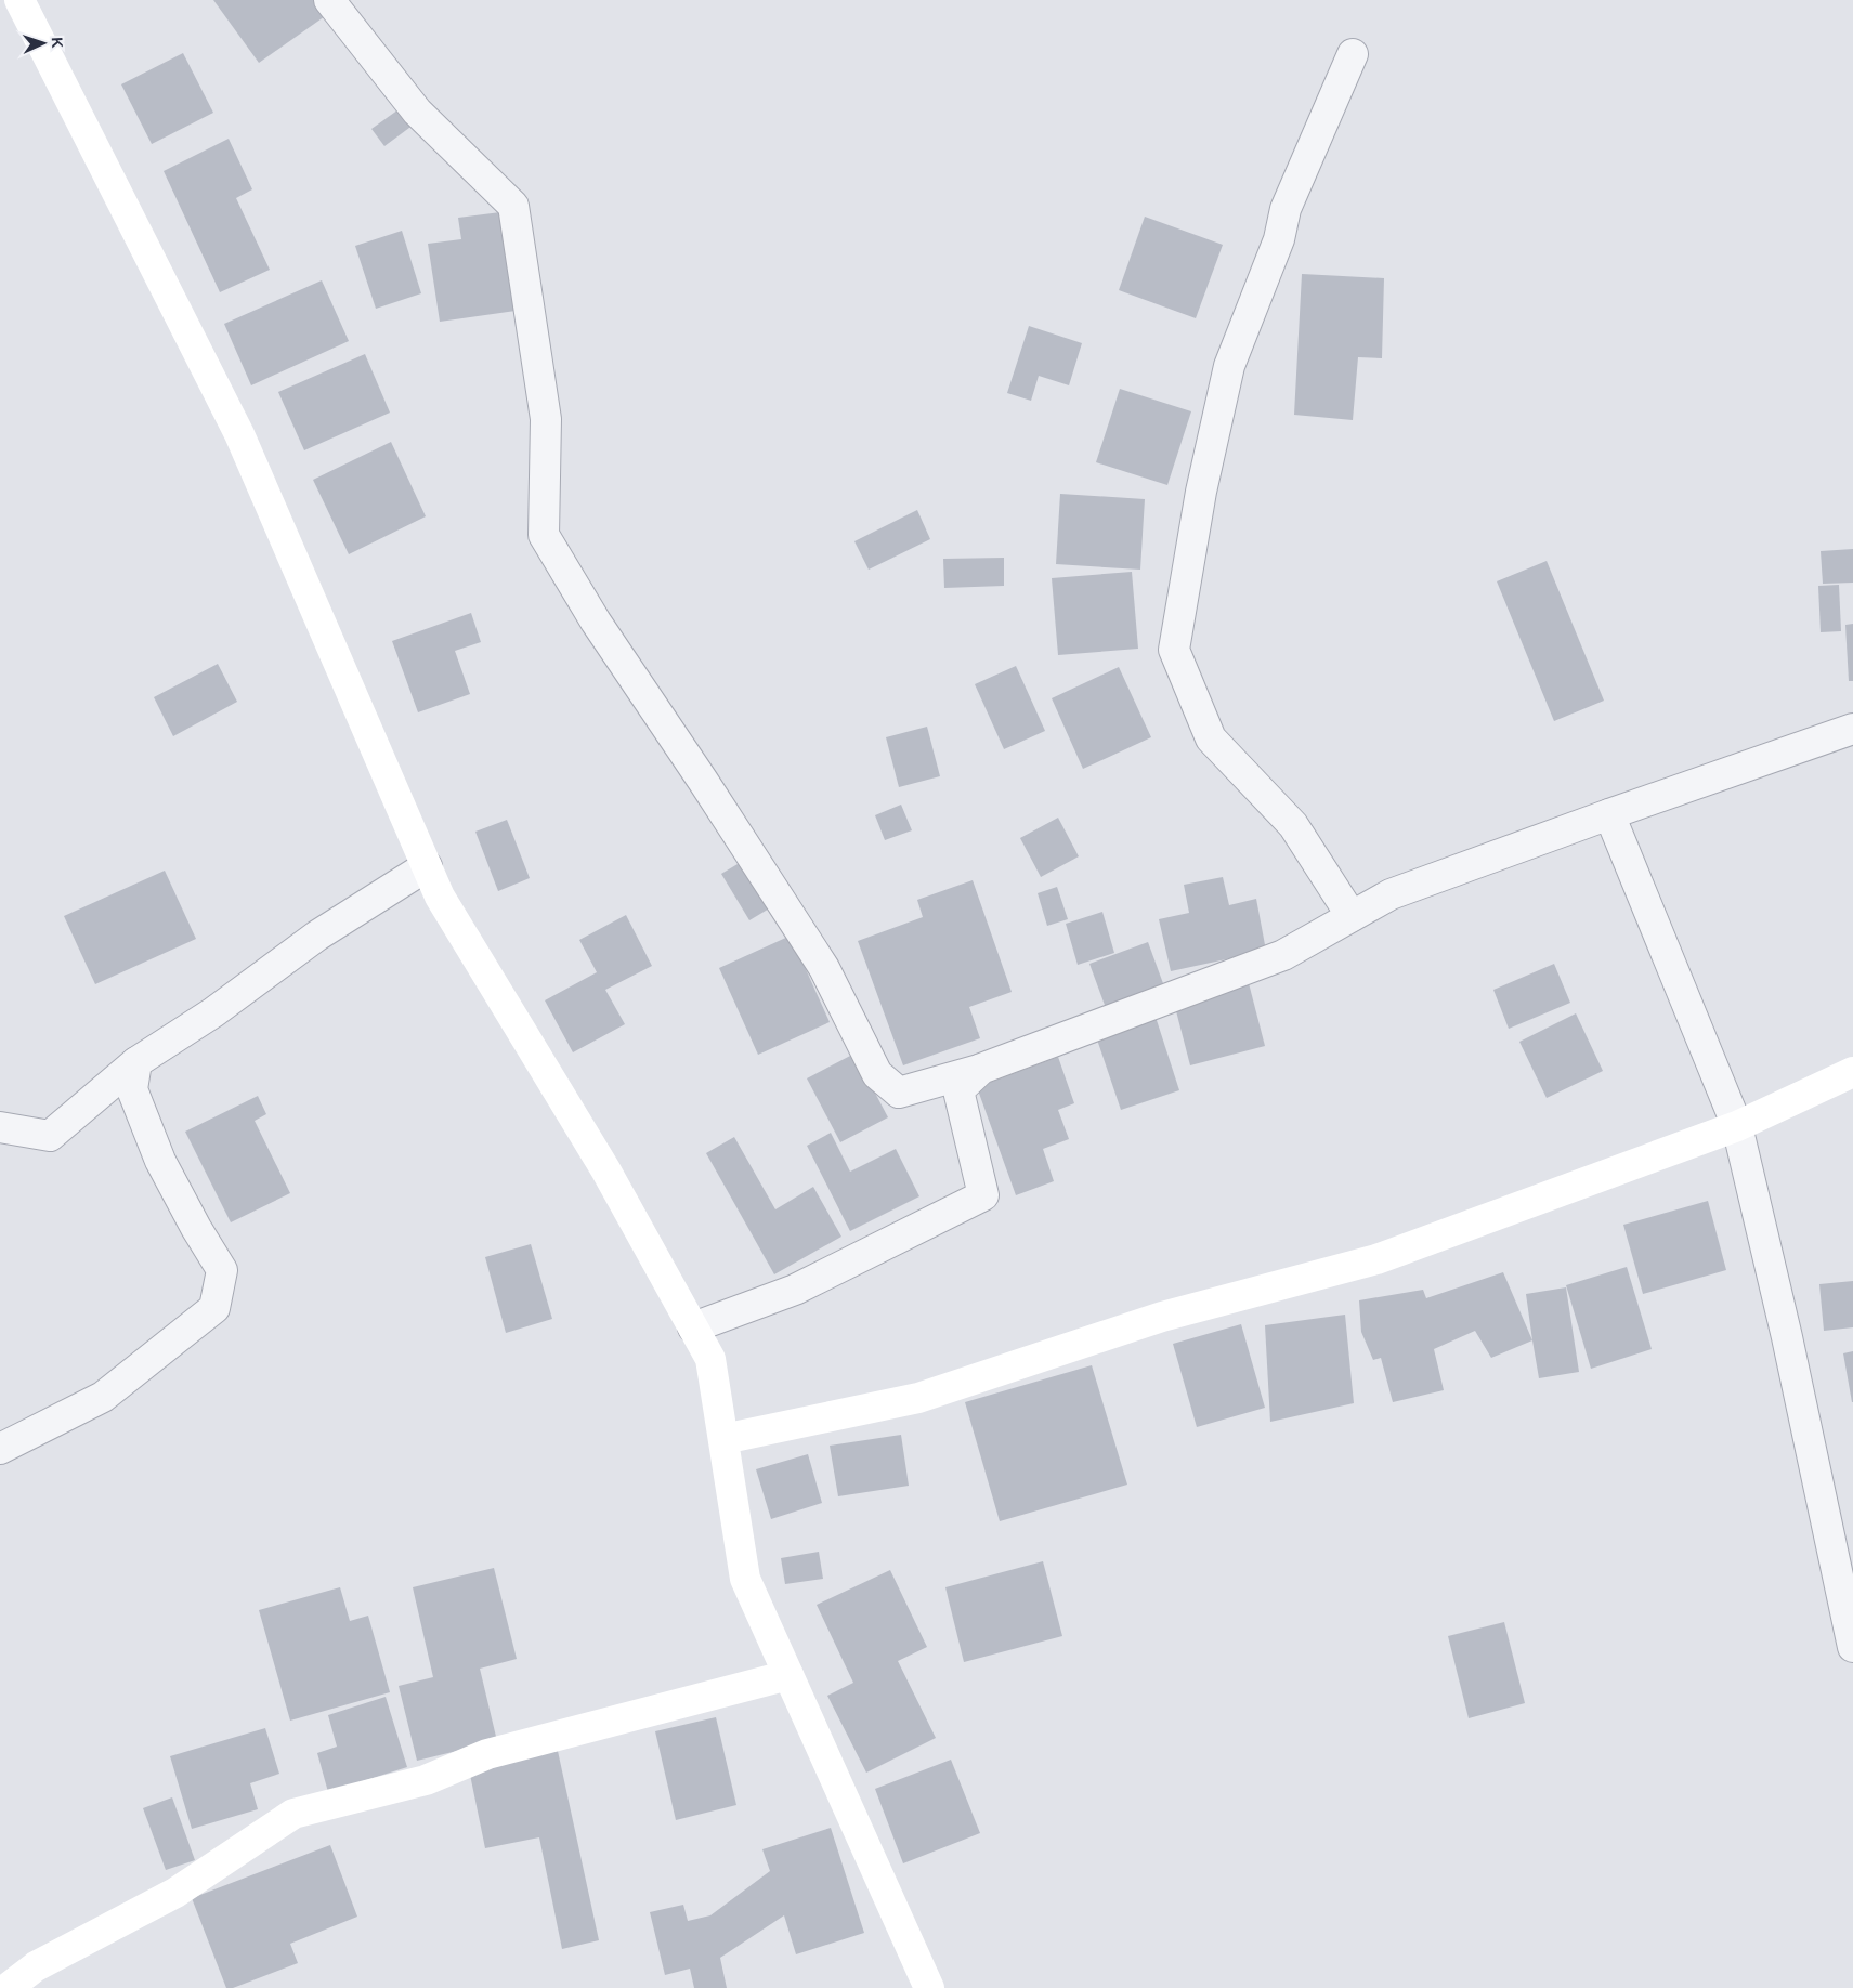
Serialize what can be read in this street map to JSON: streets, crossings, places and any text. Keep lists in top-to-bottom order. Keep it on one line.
{"north":"right"}
